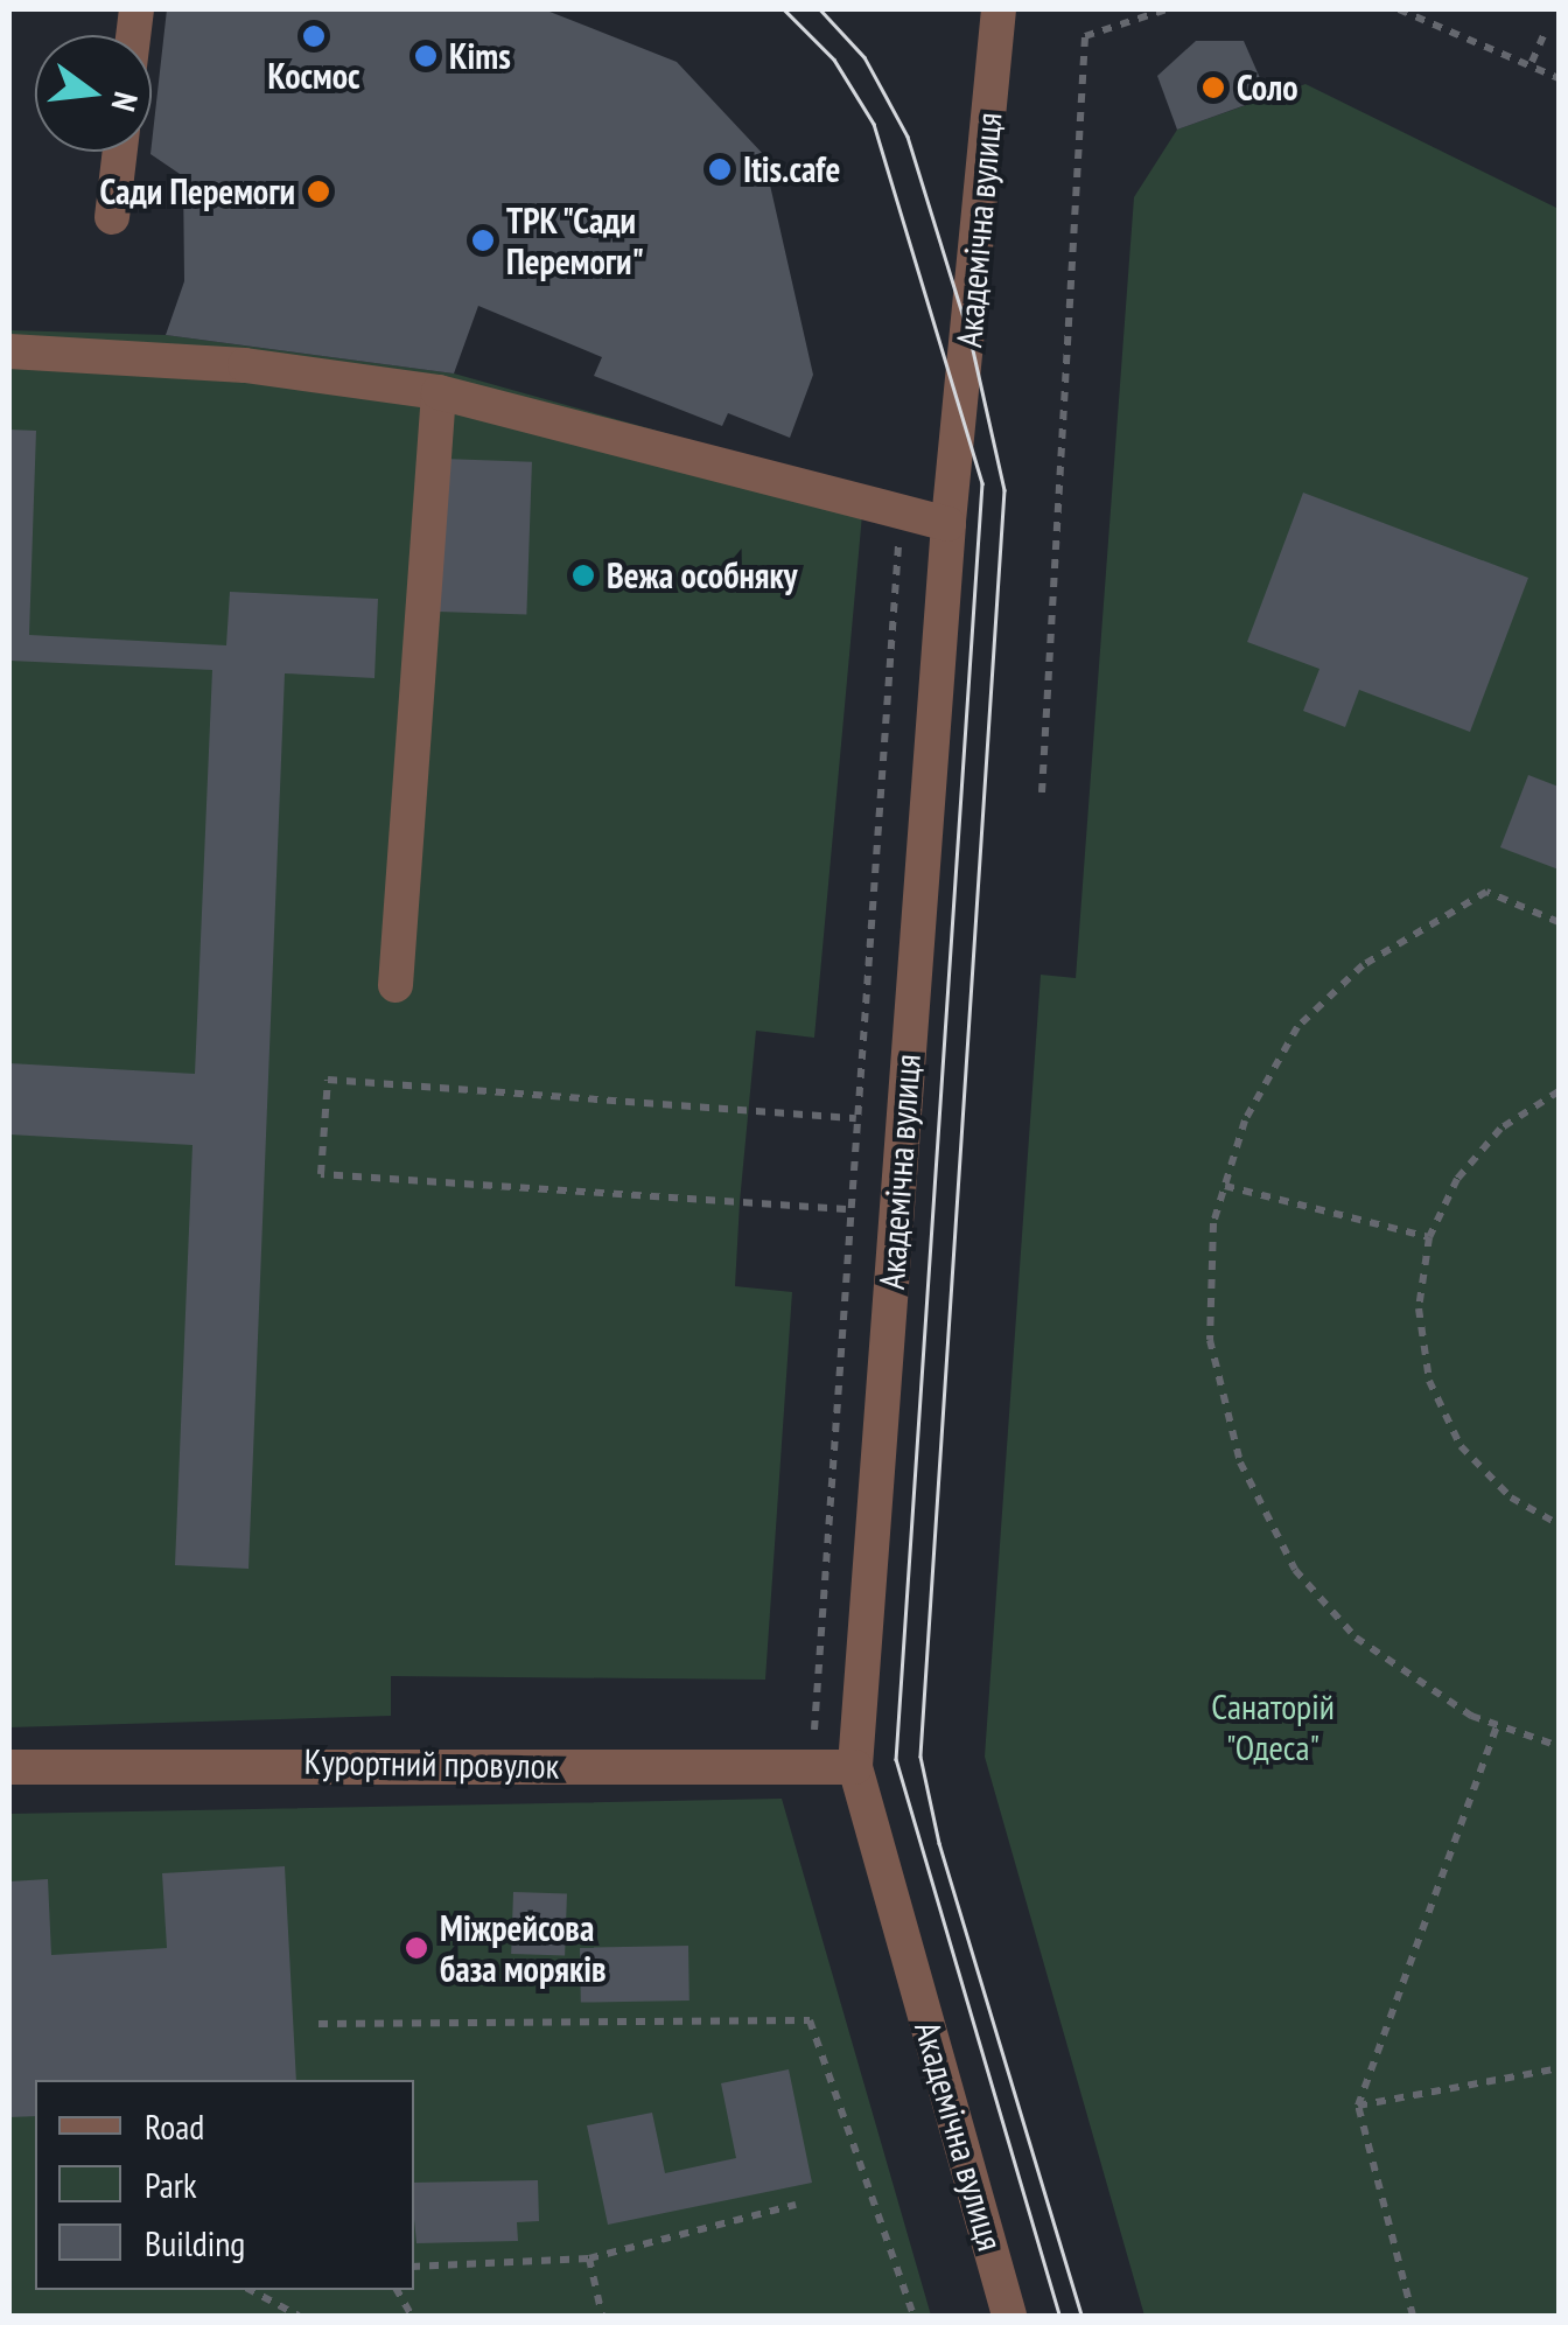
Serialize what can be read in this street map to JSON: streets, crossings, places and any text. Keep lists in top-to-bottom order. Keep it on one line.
{"streets":{"street":["Академічна вулиця","Курортний провулок"]},"crossings":[["Академічна вулиця","Курортний провулок"]],"parks":["Санаторій \"Одеса\""],"places":["Космос","Kims","Соло","Itis.cafe","Сади Перемоги","ТРК \"Сади Перемоги\"","Вежа особняку","Міжрейсова база моряків"],"legend":["Road","Park","Building"],"north":"right"}
